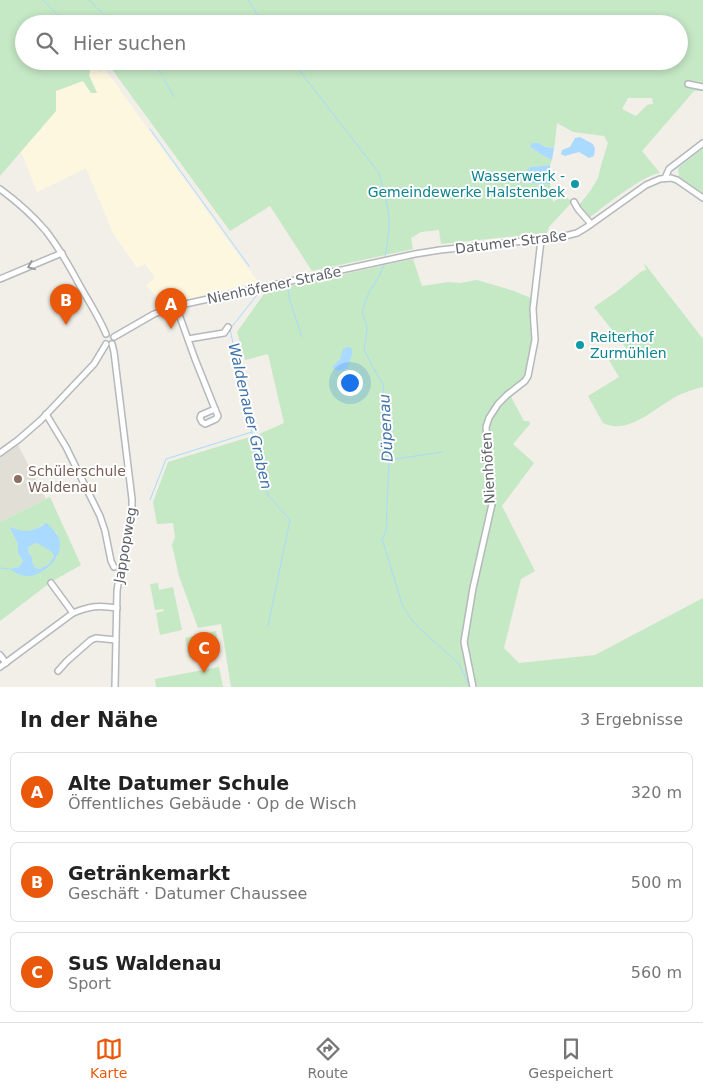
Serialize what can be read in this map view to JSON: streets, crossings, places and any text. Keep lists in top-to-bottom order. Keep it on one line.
{"streets":{"street":["Datumer Straße","Nienhöfener Straße","Nienhöfen","Jappopweg"]},"crossings":[["Datumer Straße","Nienhöfener Straße"],["Datumer Straße","Nienhöfen"],["Nienhöfener Straße","Jappopweg"]],"water":["Waldenauer Graben","Düpenau"],"places":["Wasserwerk - Gemeindewerke Halstenbek","Reiterhof Zurmühlen","Schülerschule Waldenau"],"page":{"search":"Hier suchen","pins":["B","A","C"],"heading":["In der Nähe","3 Ergebnisse"],"list":[{"mark":"A","name":"Alte Datumer Schule","note":"Öffentliches Gebäude · Op de Wisch","value":"320 m"},{"mark":"B","name":"Getränkemarkt","note":"Geschäft · Datumer Chaussee","value":"500 m"},{"mark":"C","name":"SuS Waldenau","note":"Sport","value":"560 m"}],"nav":["Karte","Route","Gespeichert"]}}
